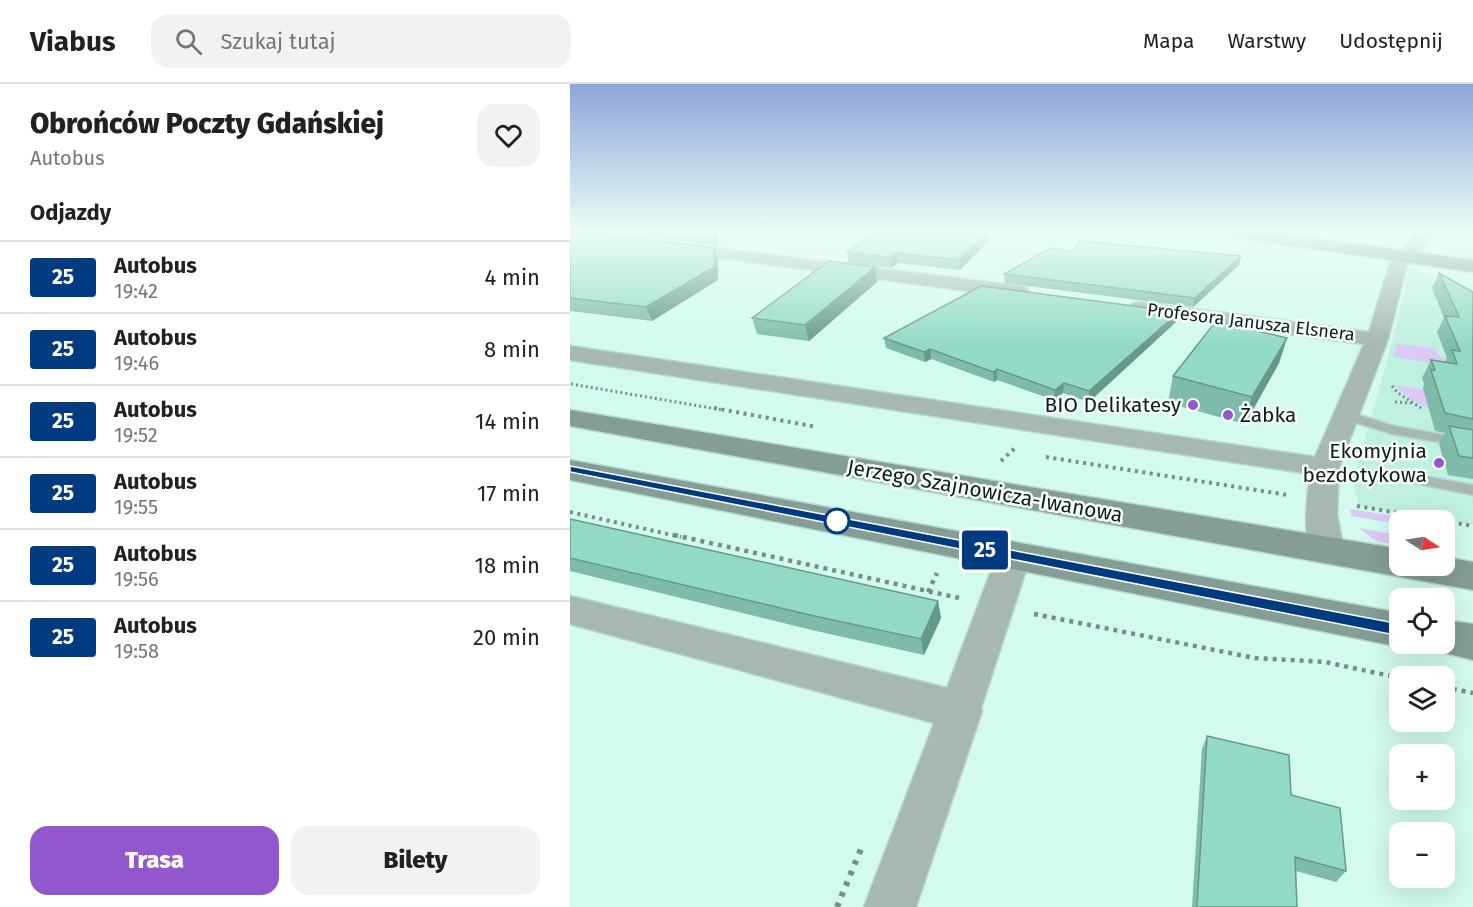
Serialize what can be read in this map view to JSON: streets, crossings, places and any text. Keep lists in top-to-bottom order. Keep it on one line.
{"streets":{"main road":["Jerzego Szajnowicza-Iwanowa"],"street":["Profesora Janusza Elsnera"]},"places":["BIO Delikatesy","Żabka","Ekomyjnia bezdotykowa"],"lines":["bus line 25"],"north":"right","page":{"header":"Viabus","search":"Szukaj tutaj","nav":["Mapa","Warstwy","Udostępnij"],"heading":[["Obrońców Poczty Gdańskiej","Autobus"],"Odjazdy"],"on_map":"25","list":[{"mark":"25","name":"Autobus","note":"19:42","value":"4 min"},{"mark":"25","name":"Autobus","note":"19:46","value":"8 min"},{"mark":"25","name":"Autobus","note":"19:52","value":"14 min"},{"mark":"25","name":"Autobus","note":"19:55","value":"17 min"},{"mark":"25","name":"Autobus","note":"19:56","value":"18 min"},{"mark":"25","name":"Autobus","note":"19:58","value":"20 min"}],"map_buttons":["+","−"],"buttons":["Trasa","Bilety"]}}
